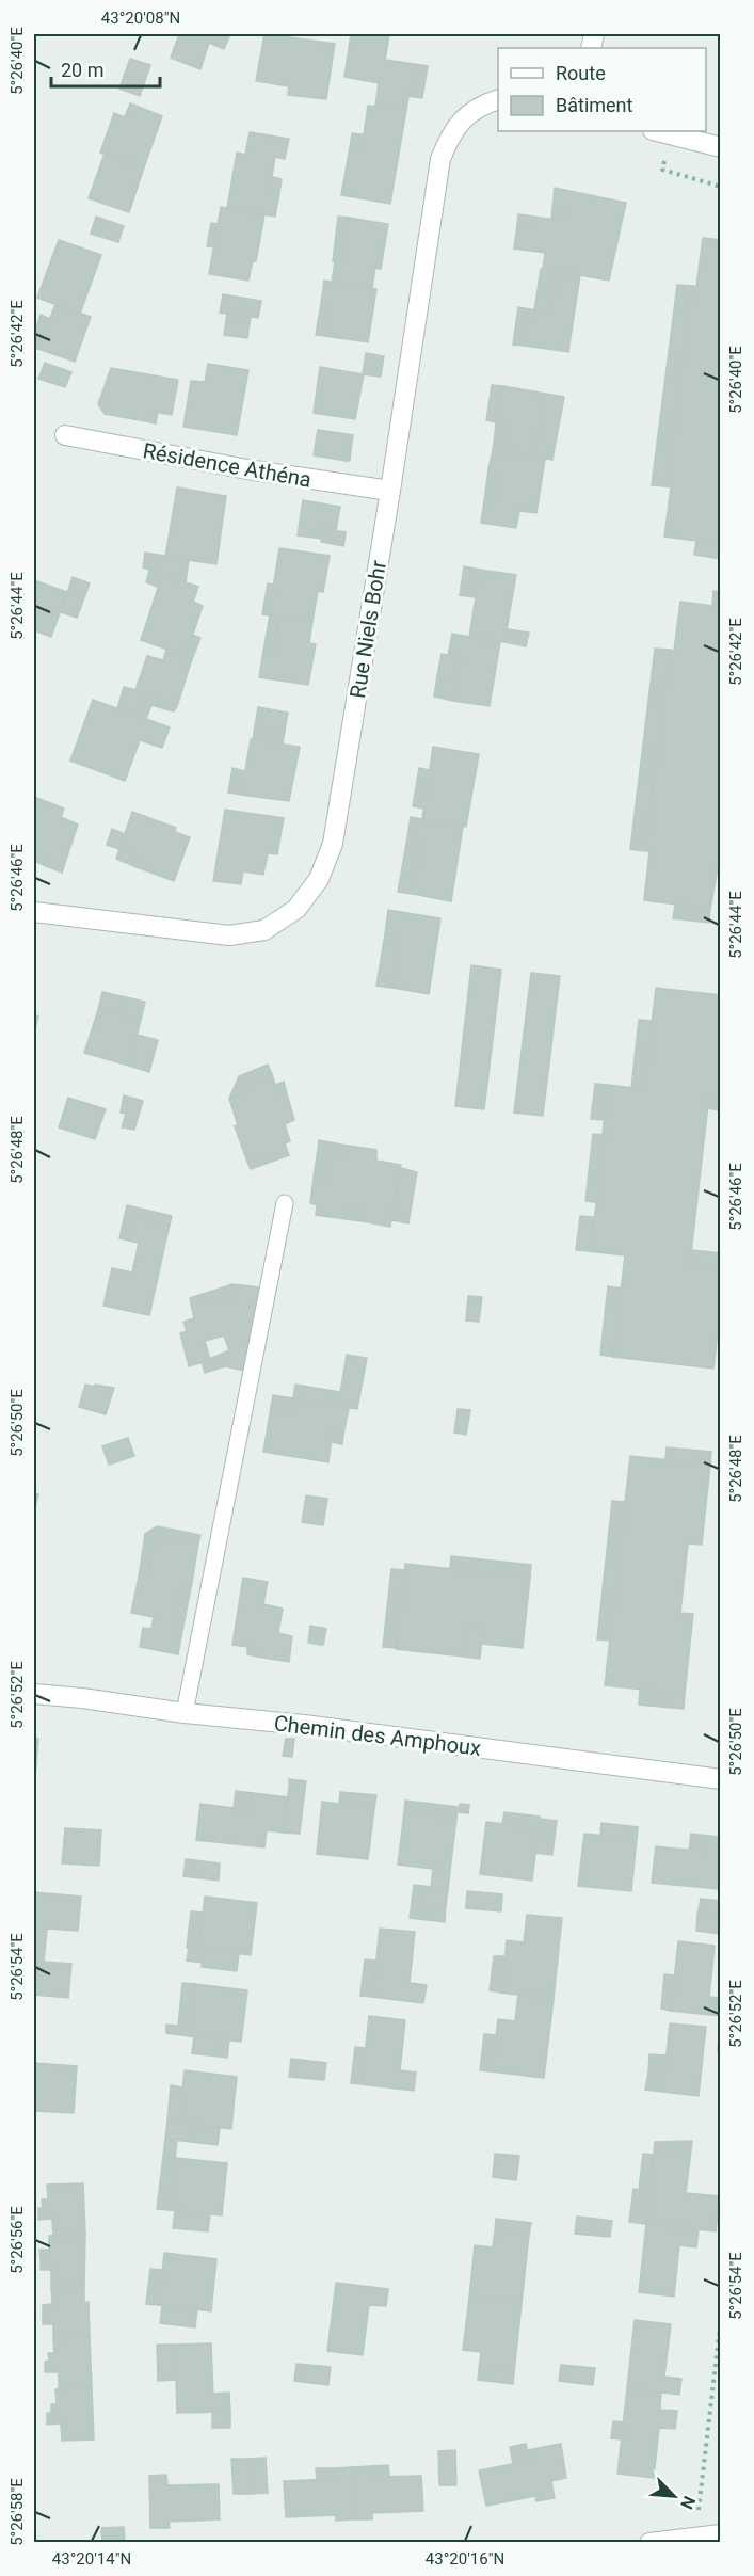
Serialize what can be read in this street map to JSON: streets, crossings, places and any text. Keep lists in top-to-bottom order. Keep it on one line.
{"streets":{"street":["Résidence Athéna","Rue Niels Bohr","Chemin des Amphoux"]},"crossings":[["Résidence Athéna","Rue Niels Bohr"]],"legend":["Route","Bâtiment"],"scale_bar":"20 m","north":"bottom right","coordinates":["43°20'08\"N","5°26'40\"E","5°26'42\"E","5°26'44\"E","5°26'46\"E","5°26'48\"E","5°26'50\"E","5°26'52\"E","5°26'54\"E","5°26'56\"E","5°26'58\"E","43°20'14\"N","43°20'16\"N"]}
